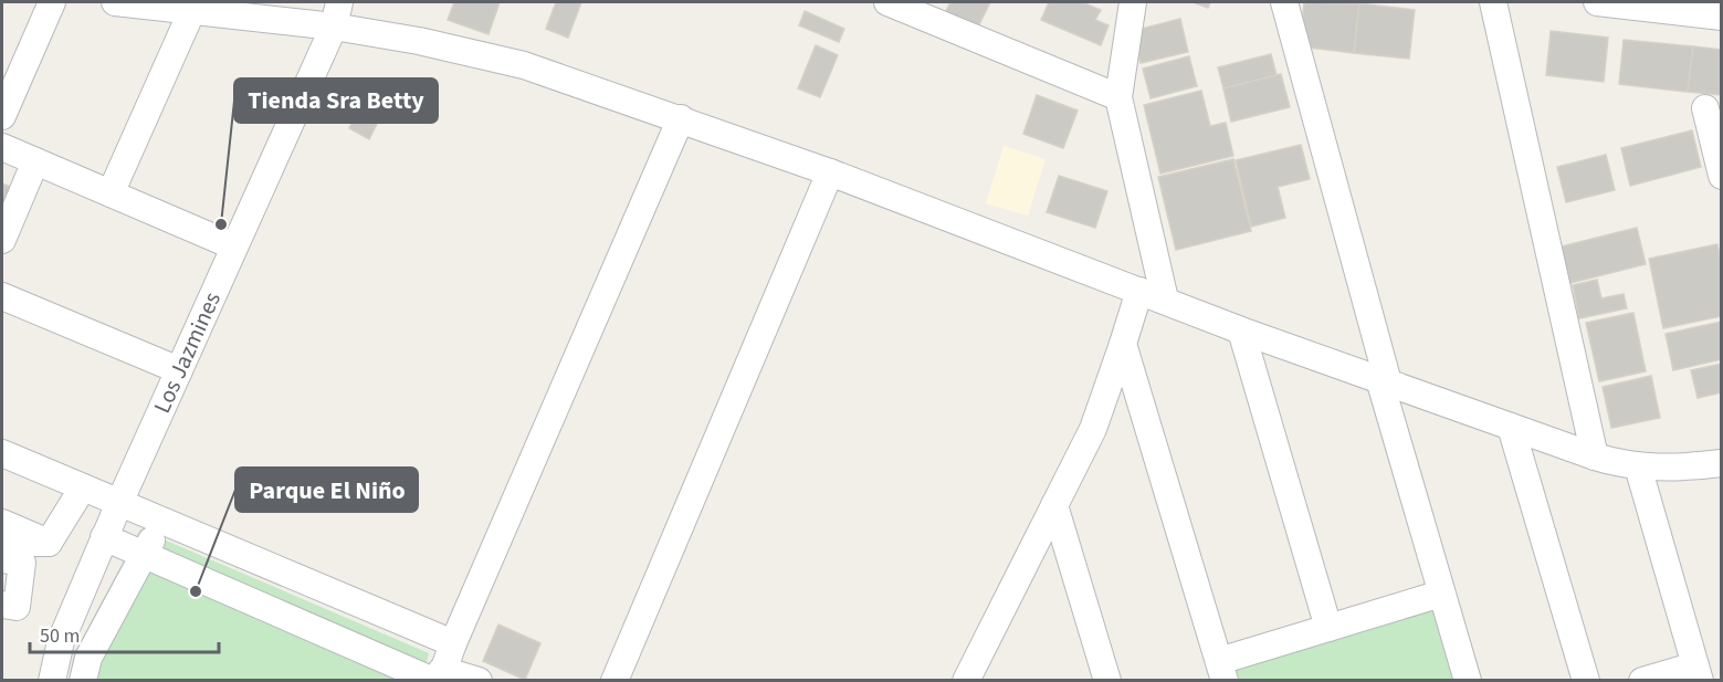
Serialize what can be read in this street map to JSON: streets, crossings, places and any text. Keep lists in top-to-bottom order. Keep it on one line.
{"streets":{"street":["Los Jazmines"]},"places":["Tienda Sra Betty","Parque El Niño"],"scale_bar":"50 m"}
